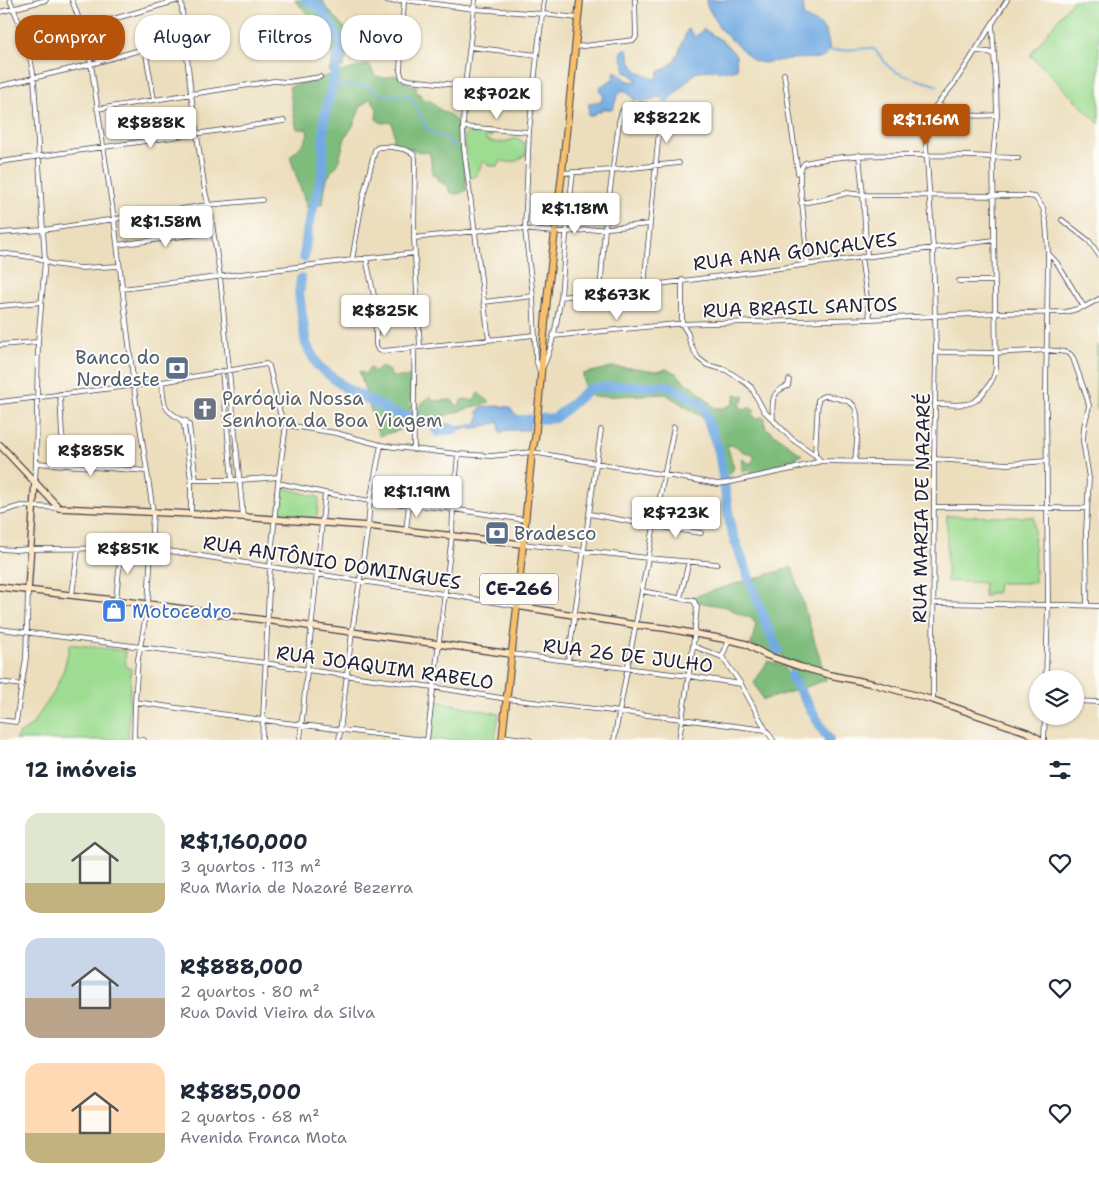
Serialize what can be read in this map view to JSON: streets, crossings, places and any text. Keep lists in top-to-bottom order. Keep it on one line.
{"streets":{"main road":["CE-266"],"street":["RUA ANA GONÇALVES","RUA BRASIL SANTOS","RUA MARIA DE NAZARÉ","RUA ANTÔNIO DOMINGUES","RUA 26 DE JULHO","RUA JOAQUIM RABELO"]},"crossings":[["RUA ANA GONÇALVES","RUA MARIA DE NAZARÉ"],["RUA BRASIL SANTOS","RUA MARIA DE NAZARÉ"],["RUA MARIA DE NAZARÉ","RUA ANTÔNIO DOMINGUES"],["RUA ANTÔNIO DOMINGUES","CE-266"],["CE-266","RUA 26 DE JULHO"],["CE-266","RUA JOAQUIM RABELO"]],"places":{"bank":["Banco do Nordeste","Bradesco"],"church":["Paróquia Nossa Senhora da Boa Viagem"],"shop":["Motocedro"]},"page":{"chip":["Comprar","Alugar","Filtros","Novo"],"price":["R$702K","R$822K","R$1.16M","R$888K","R$1.18M","R$1.58M","R$673K","R$825K","R$885K","R$1.19M","R$723K","R$851K"],"heading":"12 imóveis","list":[{"name":"R$1,160,000","note":"3 quartos · 113 m² · Rua Maria de Nazaré Bezerra"},{"name":"R$888,000","note":"2 quartos · 80 m² · Rua David Vieira da Silva"},{"name":"R$885,000","note":"2 quartos · 68 m² · Avenida Franca Mota"}]}}
